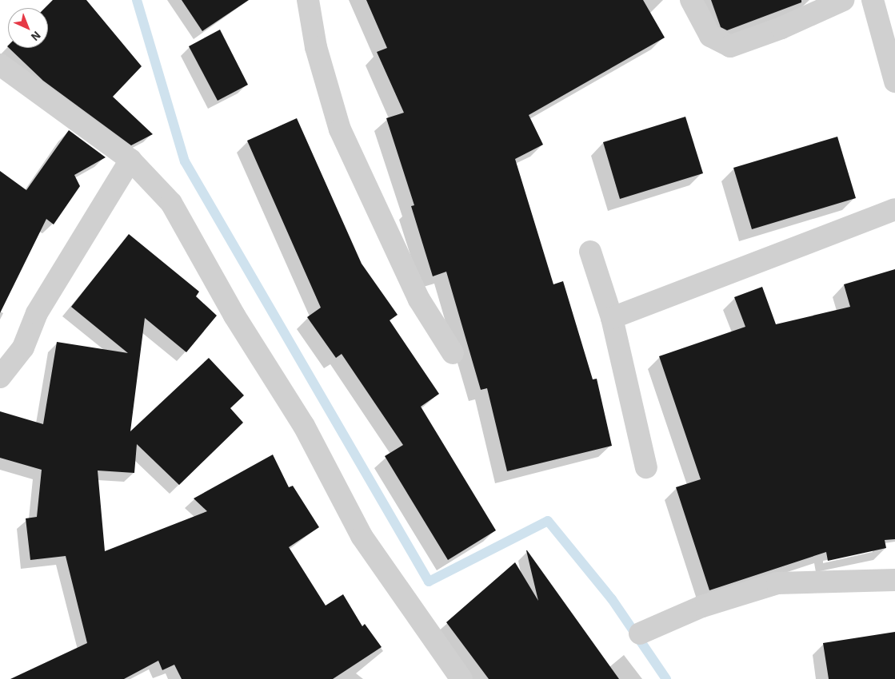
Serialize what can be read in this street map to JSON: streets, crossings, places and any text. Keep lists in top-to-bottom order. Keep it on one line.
{"north":"bottom right"}
